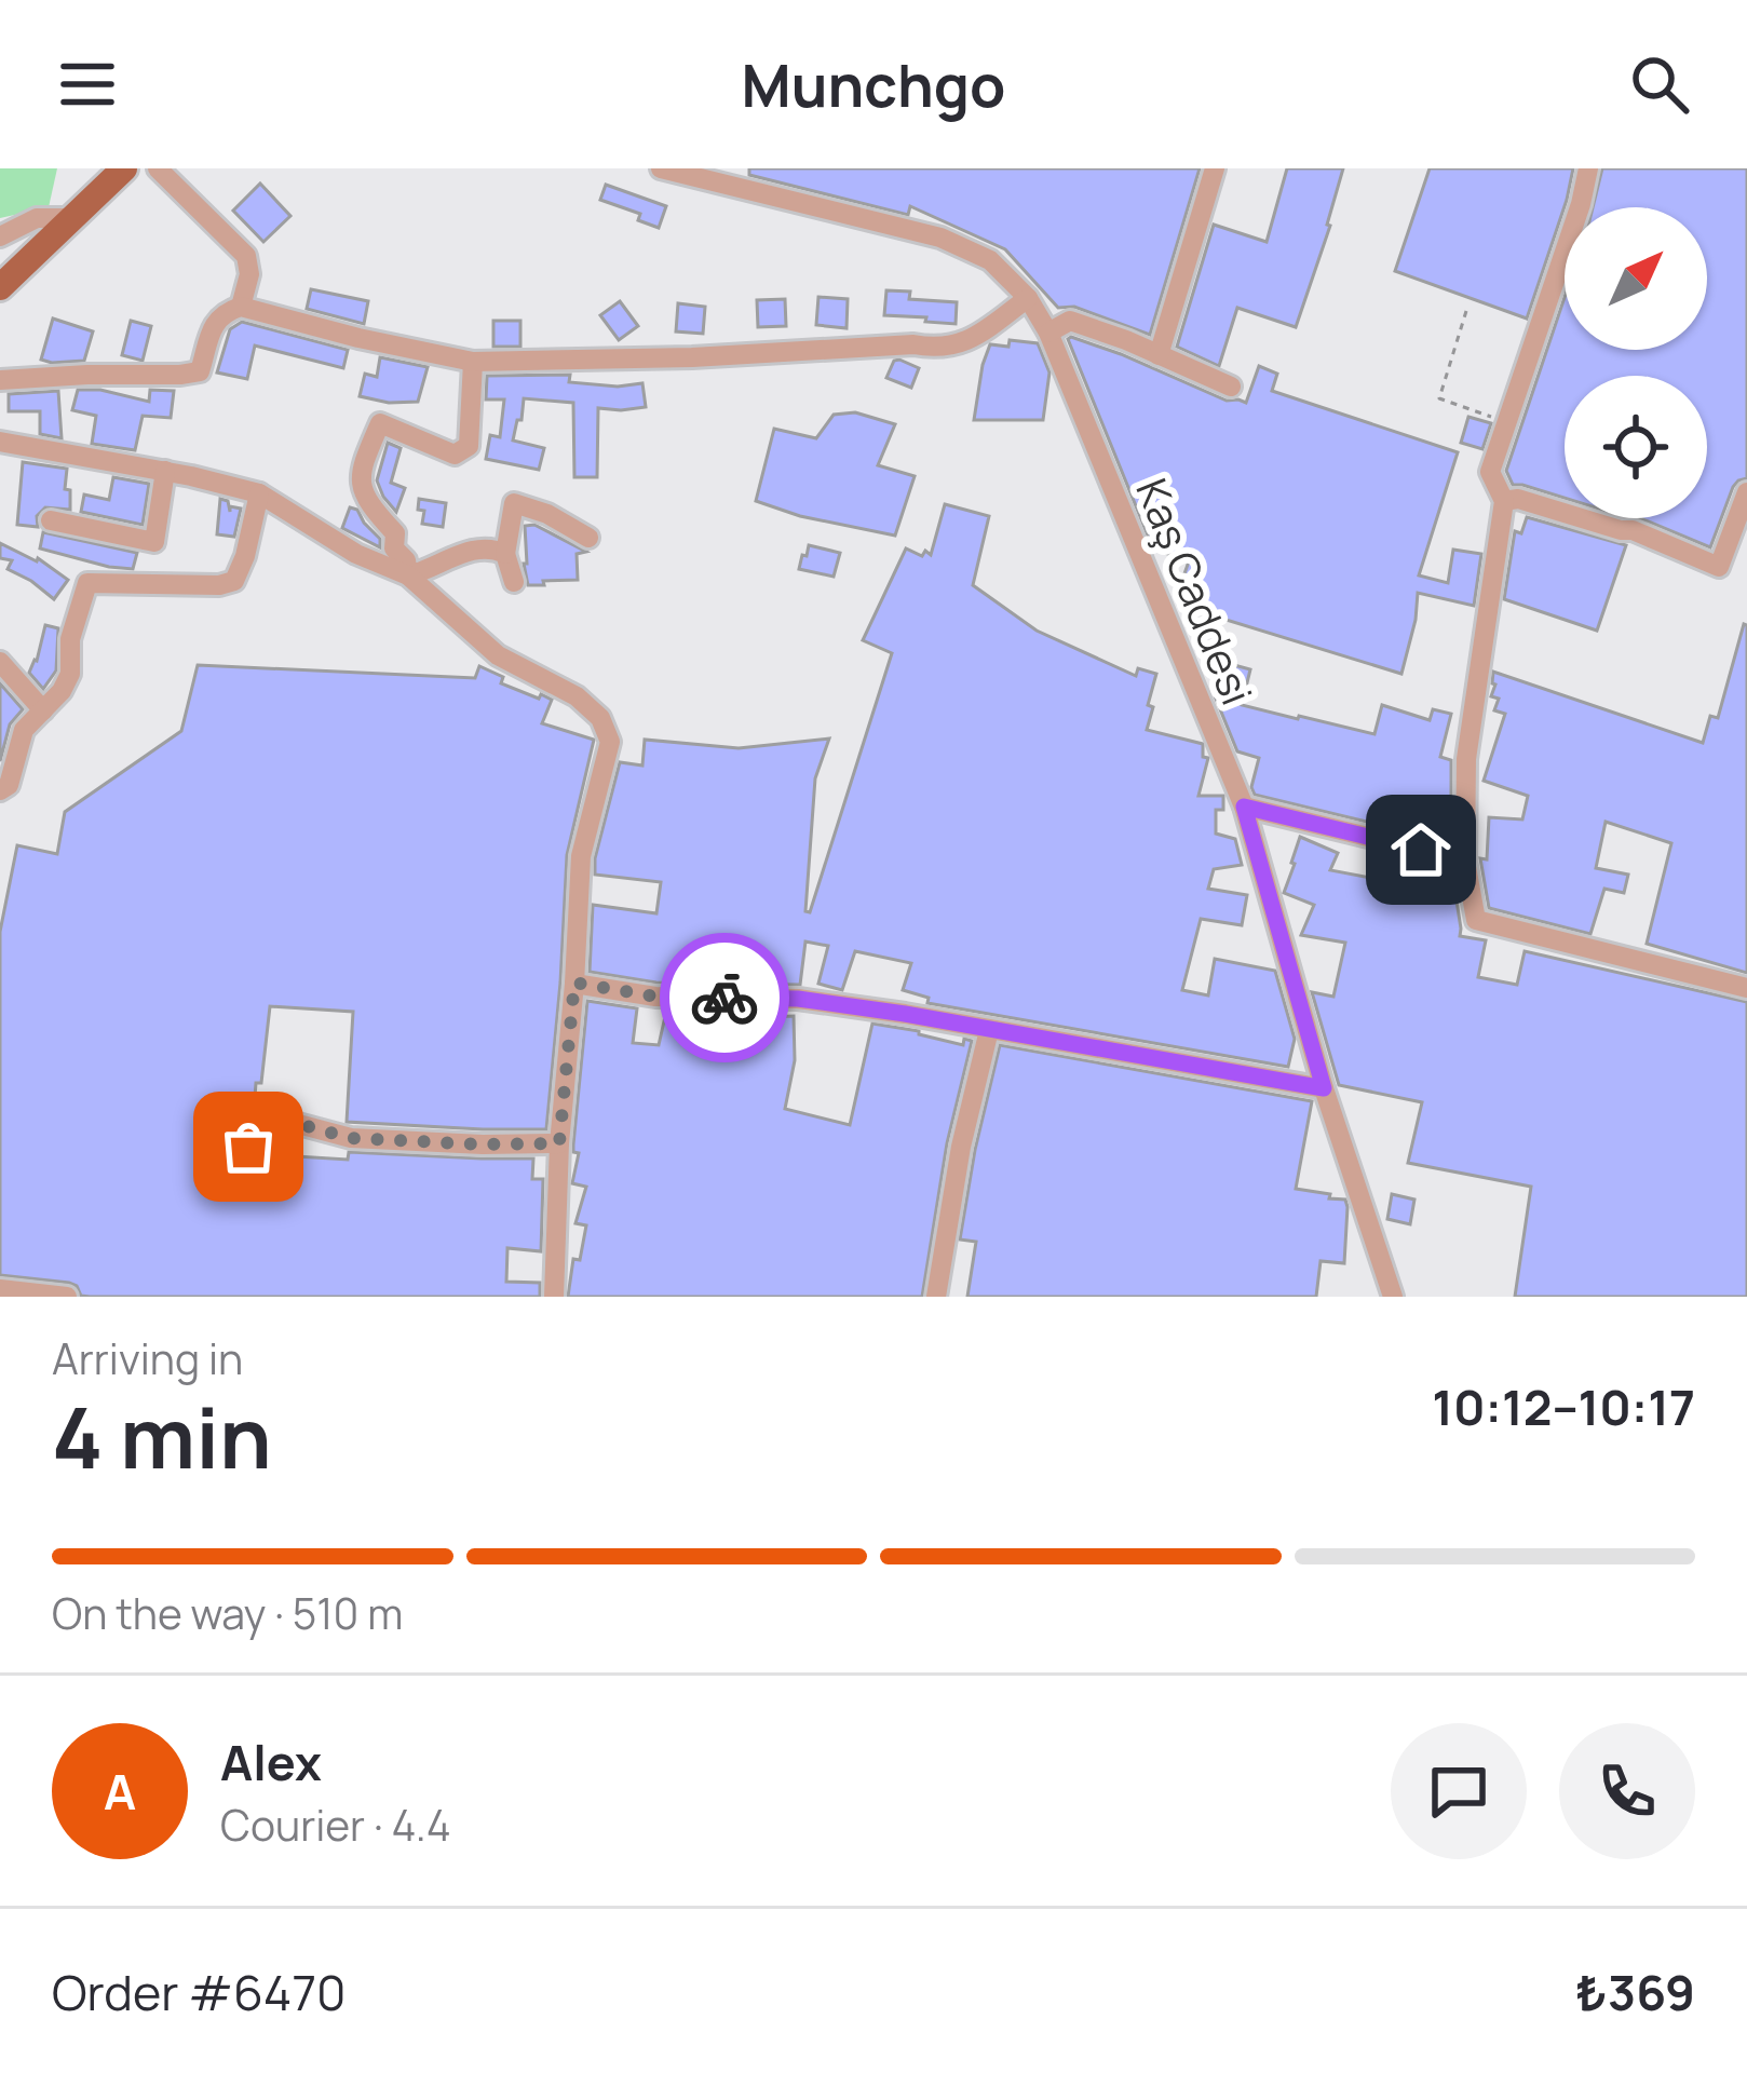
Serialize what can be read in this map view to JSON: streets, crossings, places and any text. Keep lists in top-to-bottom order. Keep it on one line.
{"streets":{"street":["Kaş Caddesi"]},"north":"top right","page":{"header":"Munchgo","heading":["4 min","Arriving in","10:12–10:17"],"panel":["Alex","Courier · 4.4","Order #6470","₺369"],"bar":"On the way · 510 m","round":"A"}}
